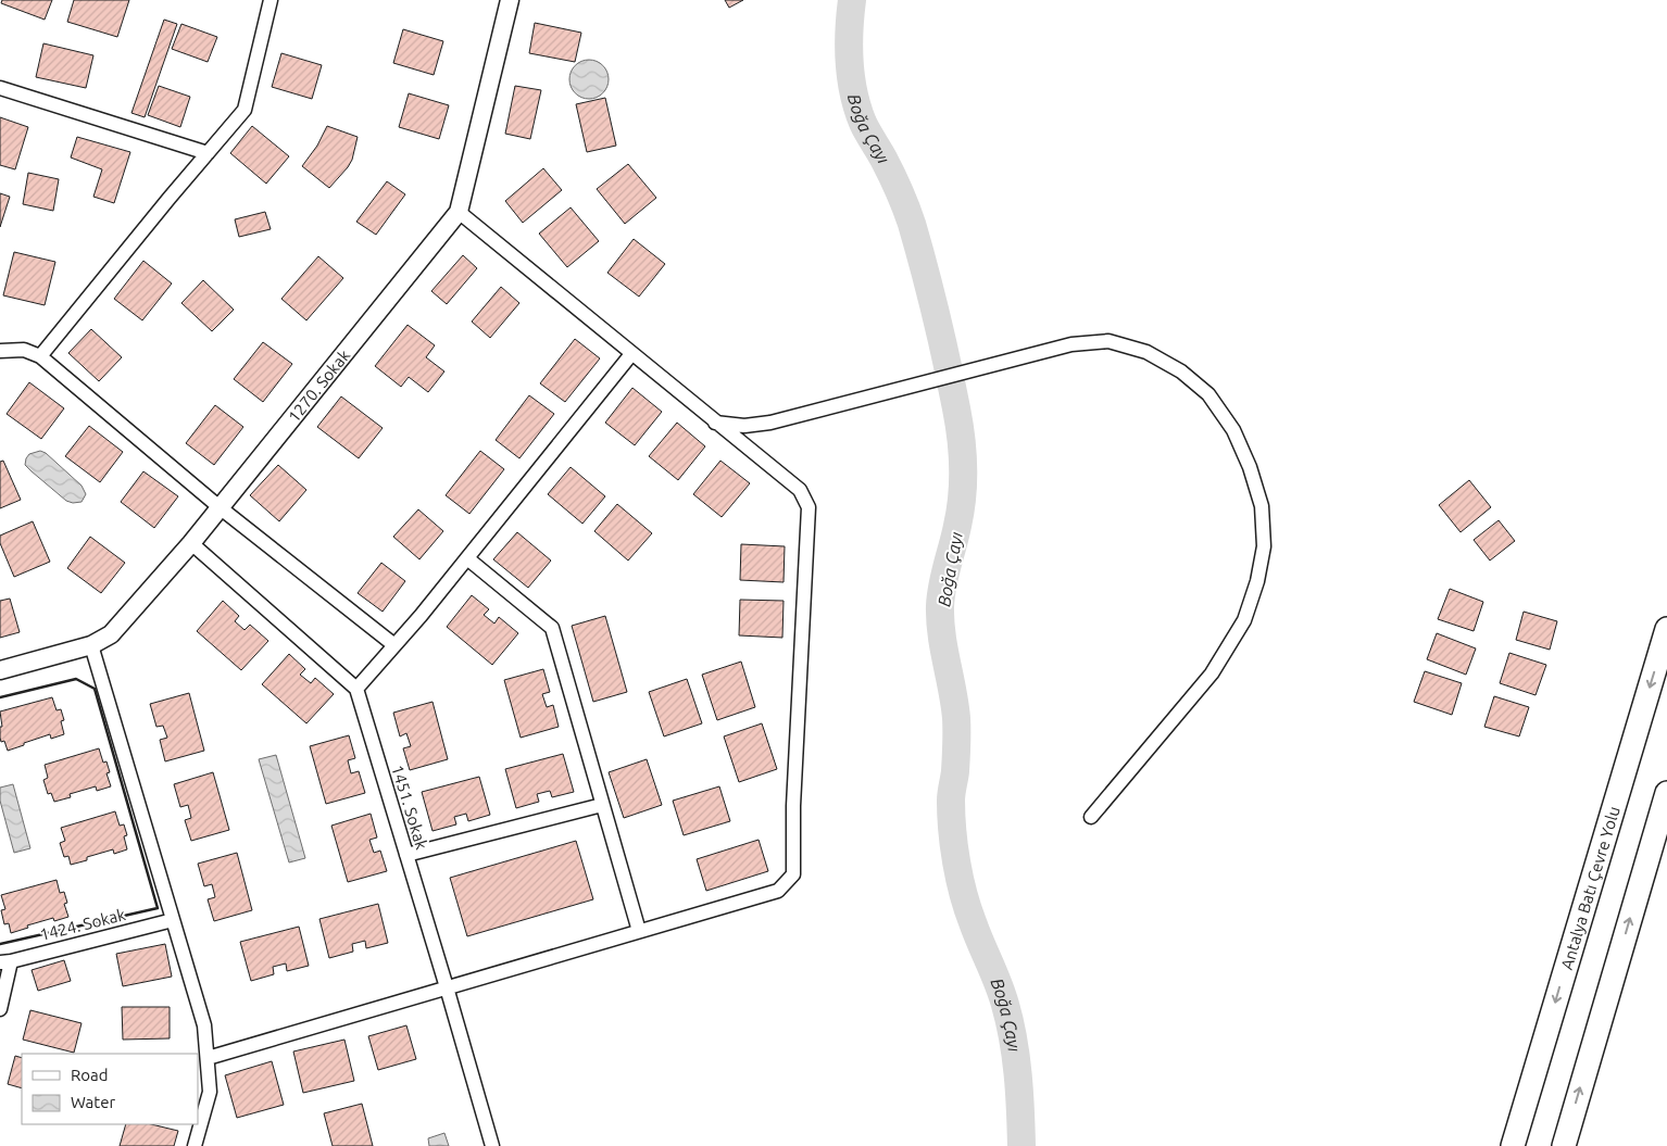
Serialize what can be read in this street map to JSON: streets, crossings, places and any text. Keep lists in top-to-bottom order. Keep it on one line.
{"streets":{"highway":["Antalya Batı Çevre Yolu"],"street":["1270. Sokak","1451. Sokak","1424. Sokak"]},"water":["Boğa Çayı"],"legend":["Road","Water"]}
